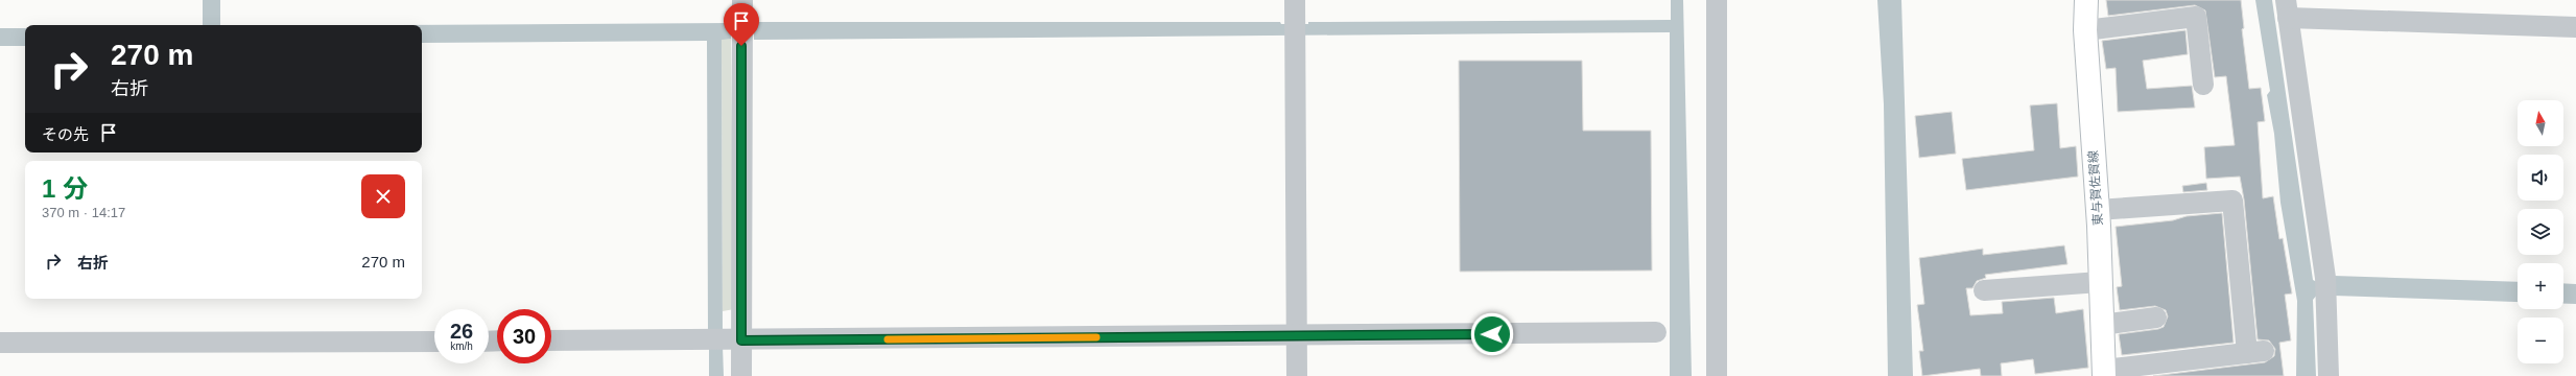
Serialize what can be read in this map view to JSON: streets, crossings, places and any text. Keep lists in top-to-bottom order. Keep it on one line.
{"streets":{"main road":["東与賀佐賀線"]},"north":"top","page":{"turn":["270 m","右折"],"map_buttons":["+","−"],"then":"その先","heading":["1 分","370 m · 14:17"],"list":[{"name":"右折","value":"270 m"}],"speed":"26 km/h","limit":"30"}}
